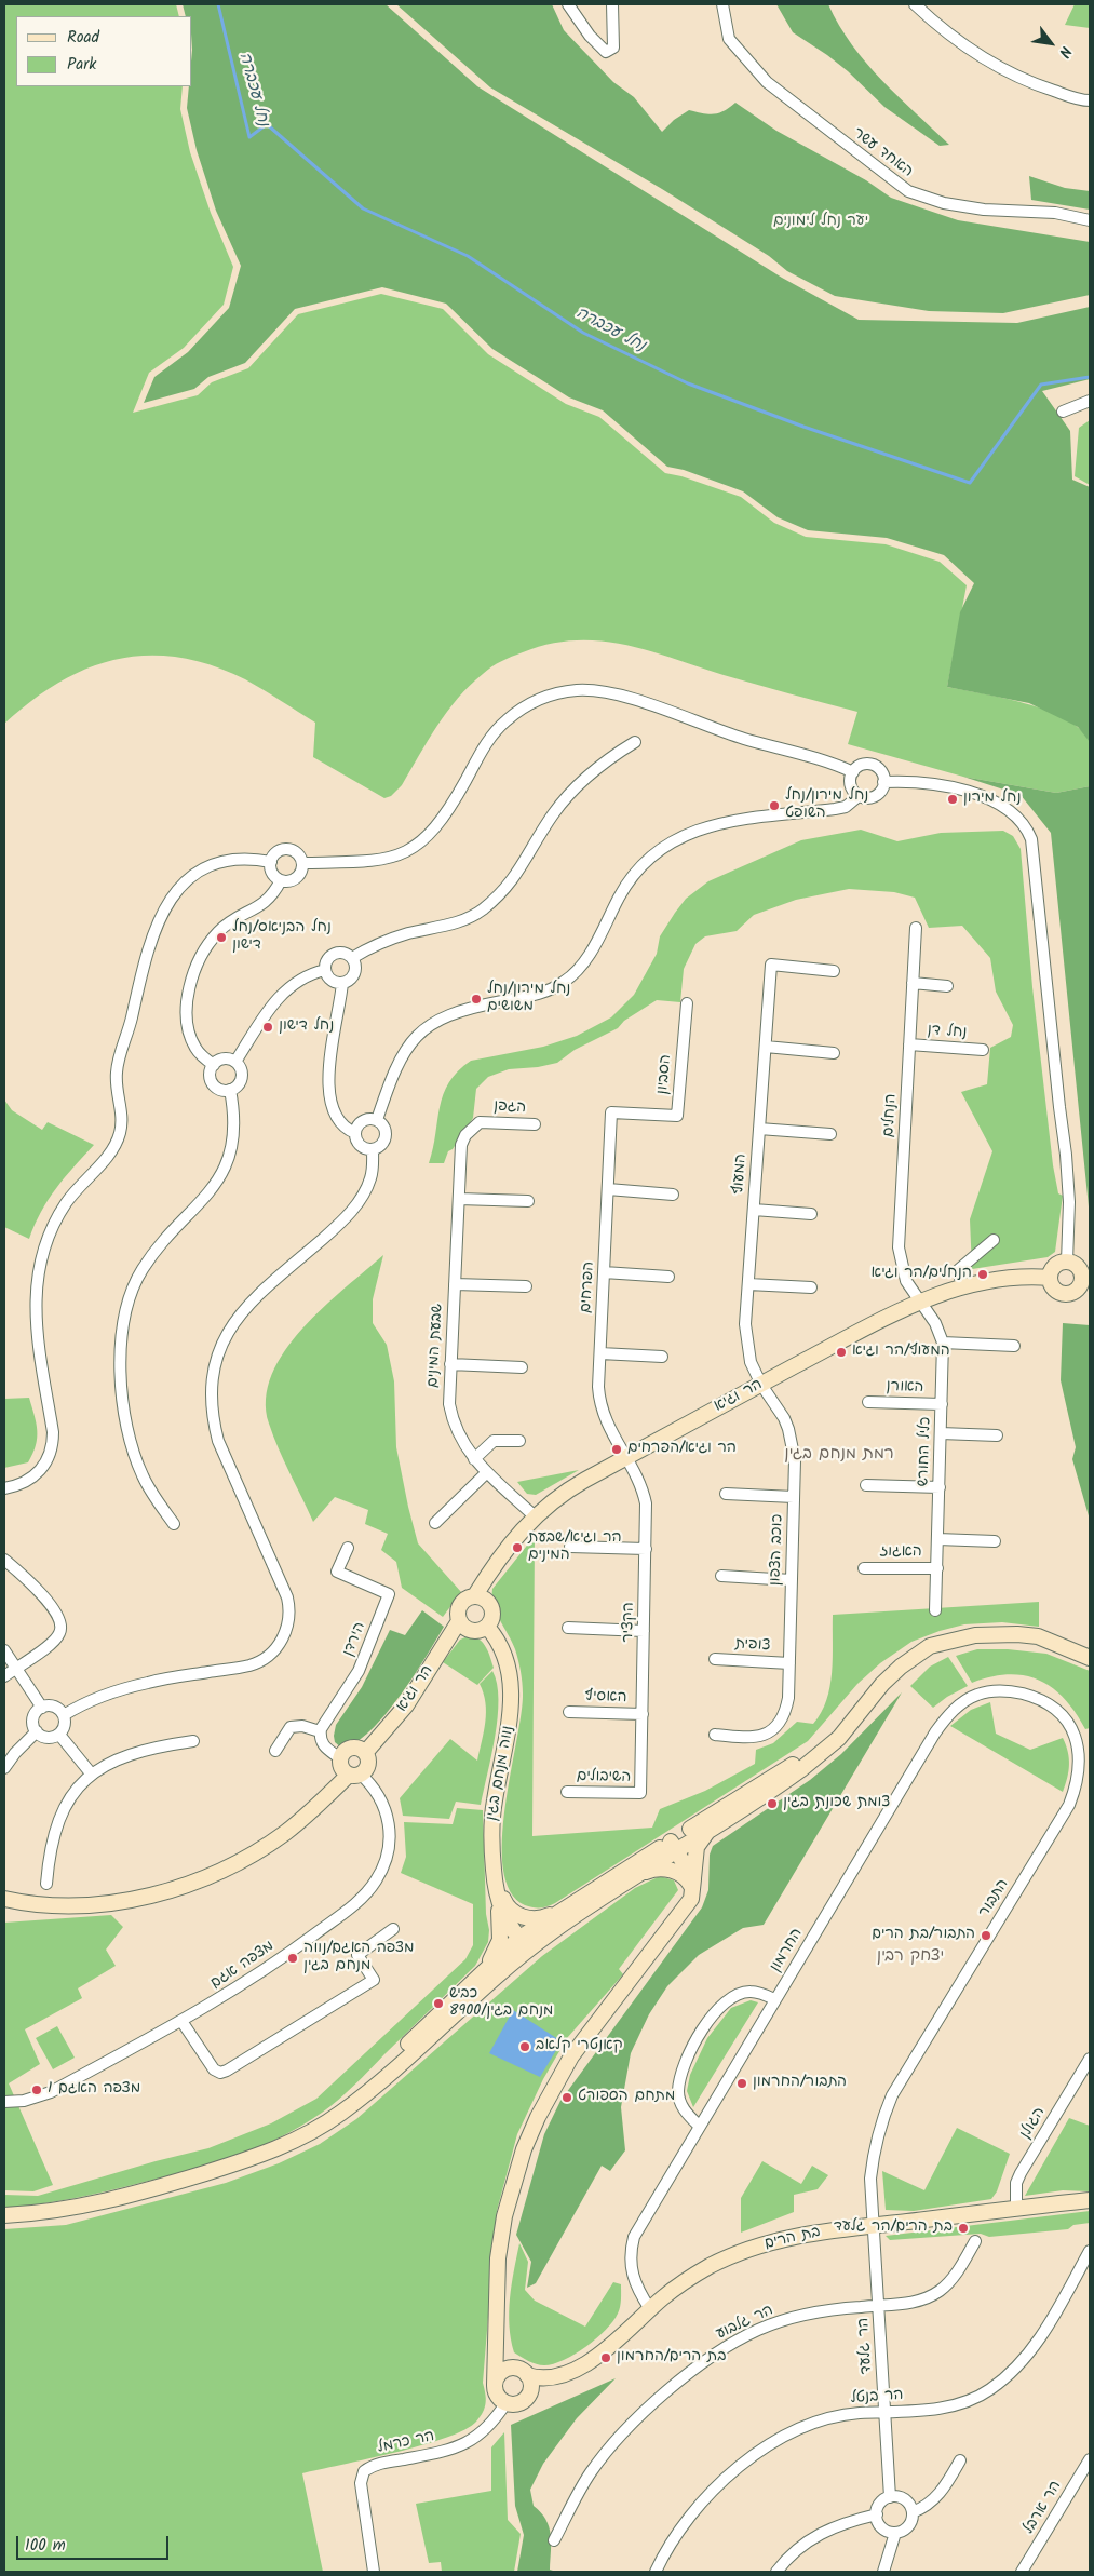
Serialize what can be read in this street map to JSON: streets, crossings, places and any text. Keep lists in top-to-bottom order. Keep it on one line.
{"streets":{"street":["האחד עשר","נחל דן","הסביון","הגפן","הנחלים","המעוף","הפרחים","שבעת המינים","האורן","הר וגיא","כליל החורש","כוכב הצפון","האגוז","הקציר","הירדן","צופית","האסיף","נווה מנחם בגין","השיבולים","התבור","החרמון","מצפה אגם","הגולן","בת הרים","הר גלבוע","הר גלעד","הר בנטל","הר כרמל","הר ארבל"]},"crossings":[["נחל דן","הנחלים"],["הסביון","הפרחים"],["הגפן","שבעת המינים"],["הנחלים","הר וגיא"],["הנחלים","כליל החורש"],["המעוף","הר וגיא"],["המעוף","כוכב הצפון"],["הפרחים","הר וגיא"],["הפרחים","הקציר"],["שבעת המינים","הר וגיא"],["האורן","כליל החורש"],["הר וגיא","כליל החורש"],["הר וגיא","כוכב הצפון"],["הר וגיא","הקציר"],["הר וגיא","נווה מנחם בגין"],["הר וגיא","מצפה אגם"],["כליל החורש","האגוז"],["כוכב הצפון","צופית"],["הקציר","האסיף"],["הקציר","השיבולים"],["התבור","החרמון"],["התבור","בת הרים"],["התבור","הר גלעד"],["החרמון","בת הרים"],["הגולן","בת הרים"],["בת הרים","הר גלעד"],["בת הרים","הר כרמל"],["הר גלבוע","הר גלעד"],["הר גלעד","הר בנטל"]],"districts":["רמת מנחם בגין","יצחק רבין"],"water":["נחל עכברה"],"parks":["יער נחל לימונים"],"places":["נחל מירון","נחל מירון/נחל השופט","נחל הבניאס/נחל דישון","נחל מירון/נחל משושים","נחל דישון","הנחלים/הר וגיא","המעוף/הר וגיא","הר וגיא/הפרחים","הר וגיא/שבעת המינים","צומת שכונת בגין","התבור/בת הרים","מצפה האגם/נווה מנחם בגין","כביש 8900/מנחם בגין","קאנטרי קלאב","התבור/החרמון","מצפה האגם 1","מתחם הספורט","בת הרים/הר גלעד","בת הרים/החרמון"],"legend":["Road","Park"],"scale_bar":"100 m","north":"bottom right"}
